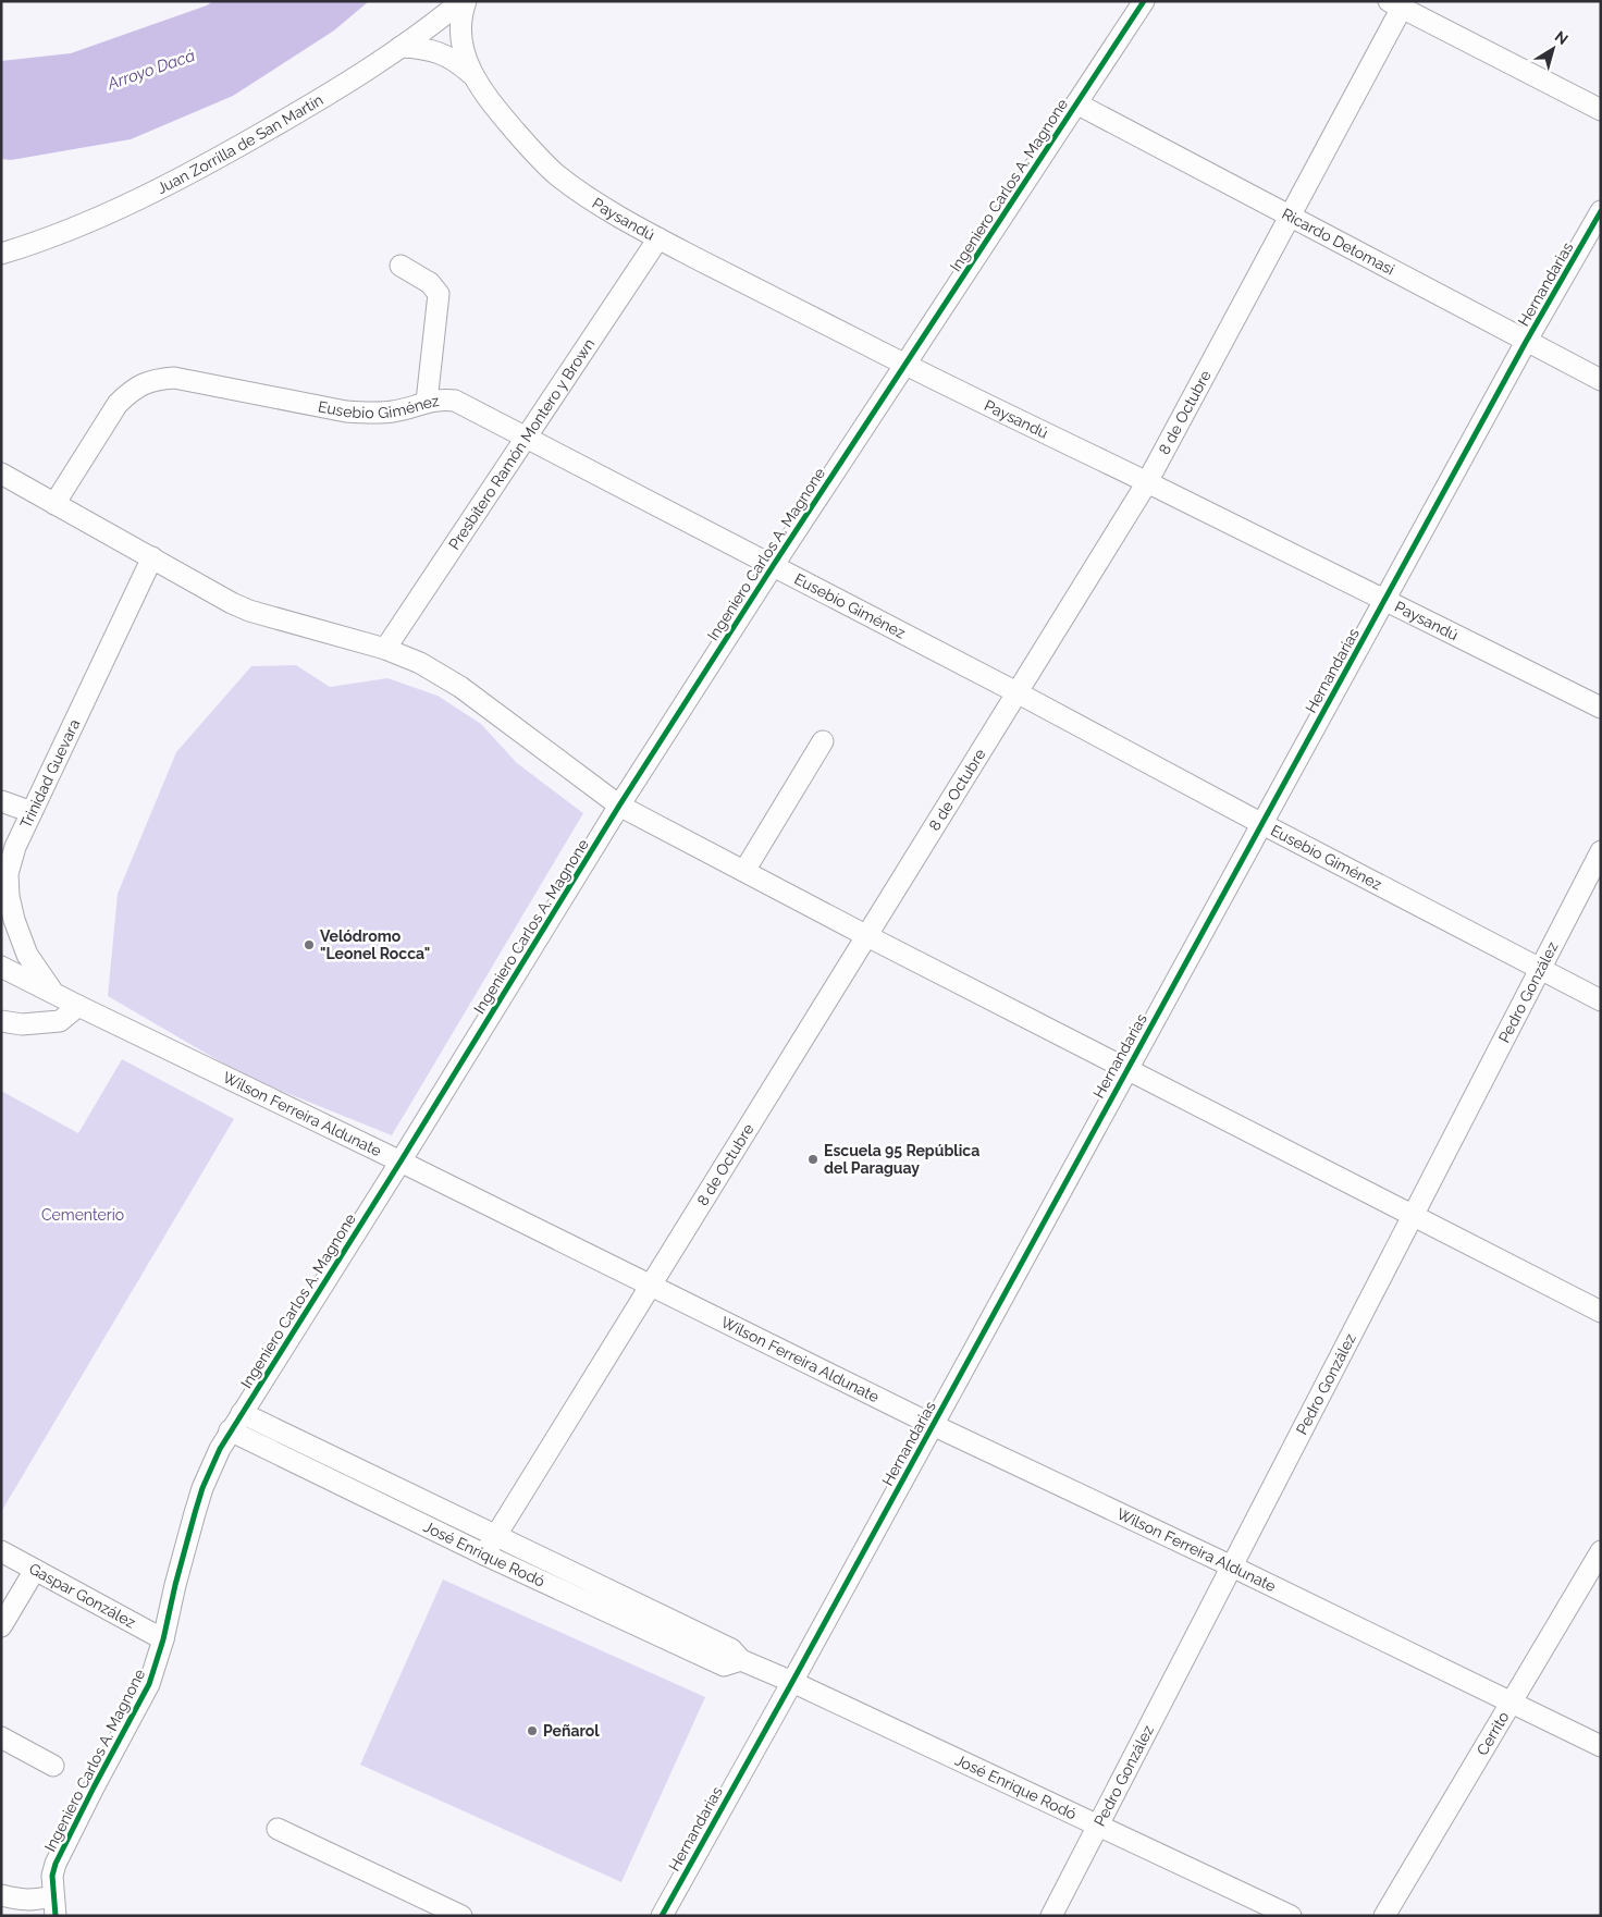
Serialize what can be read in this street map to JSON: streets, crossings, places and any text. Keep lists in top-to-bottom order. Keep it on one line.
{"streets":{"street":["Juan Zorrilla de San Martín","Ingeniero Carlos A. Magnone","Paysandú","Ricardo Detomasi","Hernandarias","Eusebio Giménez","8 de Octubre","Presbítero Ramón Montero y Brown","Trinidad Guevara","Pedro González","Wilson Ferreira Aldunate","José Enrique Rodó","Gaspar González","Cerrito"]},"crossings":[["Juan Zorrilla de San Martín","Paysandú"],["Ingeniero Carlos A. Magnone","Paysandú"],["Ingeniero Carlos A. Magnone","Ricardo Detomasi"],["Ingeniero Carlos A. Magnone","Eusebio Giménez"],["Ingeniero Carlos A. Magnone","Wilson Ferreira Aldunate"],["Ingeniero Carlos A. Magnone","José Enrique Rodó"],["Ingeniero Carlos A. Magnone","Gaspar González"],["Paysandú","Hernandarias"],["Paysandú","8 de Octubre"],["Paysandú","Presbítero Ramón Montero y Brown"],["Ricardo Detomasi","Hernandarias"],["Ricardo Detomasi","8 de Octubre"],["Hernandarias","Eusebio Giménez"],["Hernandarias","Wilson Ferreira Aldunate"],["Hernandarias","José Enrique Rodó"],["Eusebio Giménez","8 de Octubre"],["Eusebio Giménez","Presbítero Ramón Montero y Brown"],["Eusebio Giménez","Pedro González"],["8 de Octubre","Wilson Ferreira Aldunate"],["8 de Octubre","José Enrique Rodó"],["Trinidad Guevara","Wilson Ferreira Aldunate"],["Pedro González","Wilson Ferreira Aldunate"],["Pedro González","José Enrique Rodó"],["Wilson Ferreira Aldunate","Cerrito"]],"water":["Arroyo Dacá"],"parks":["Cementerio"],"places":["Velódromo \"Leonel Rocca\"","Escuela 95 República del Paraguay","Peñarol"],"north":"top right"}
